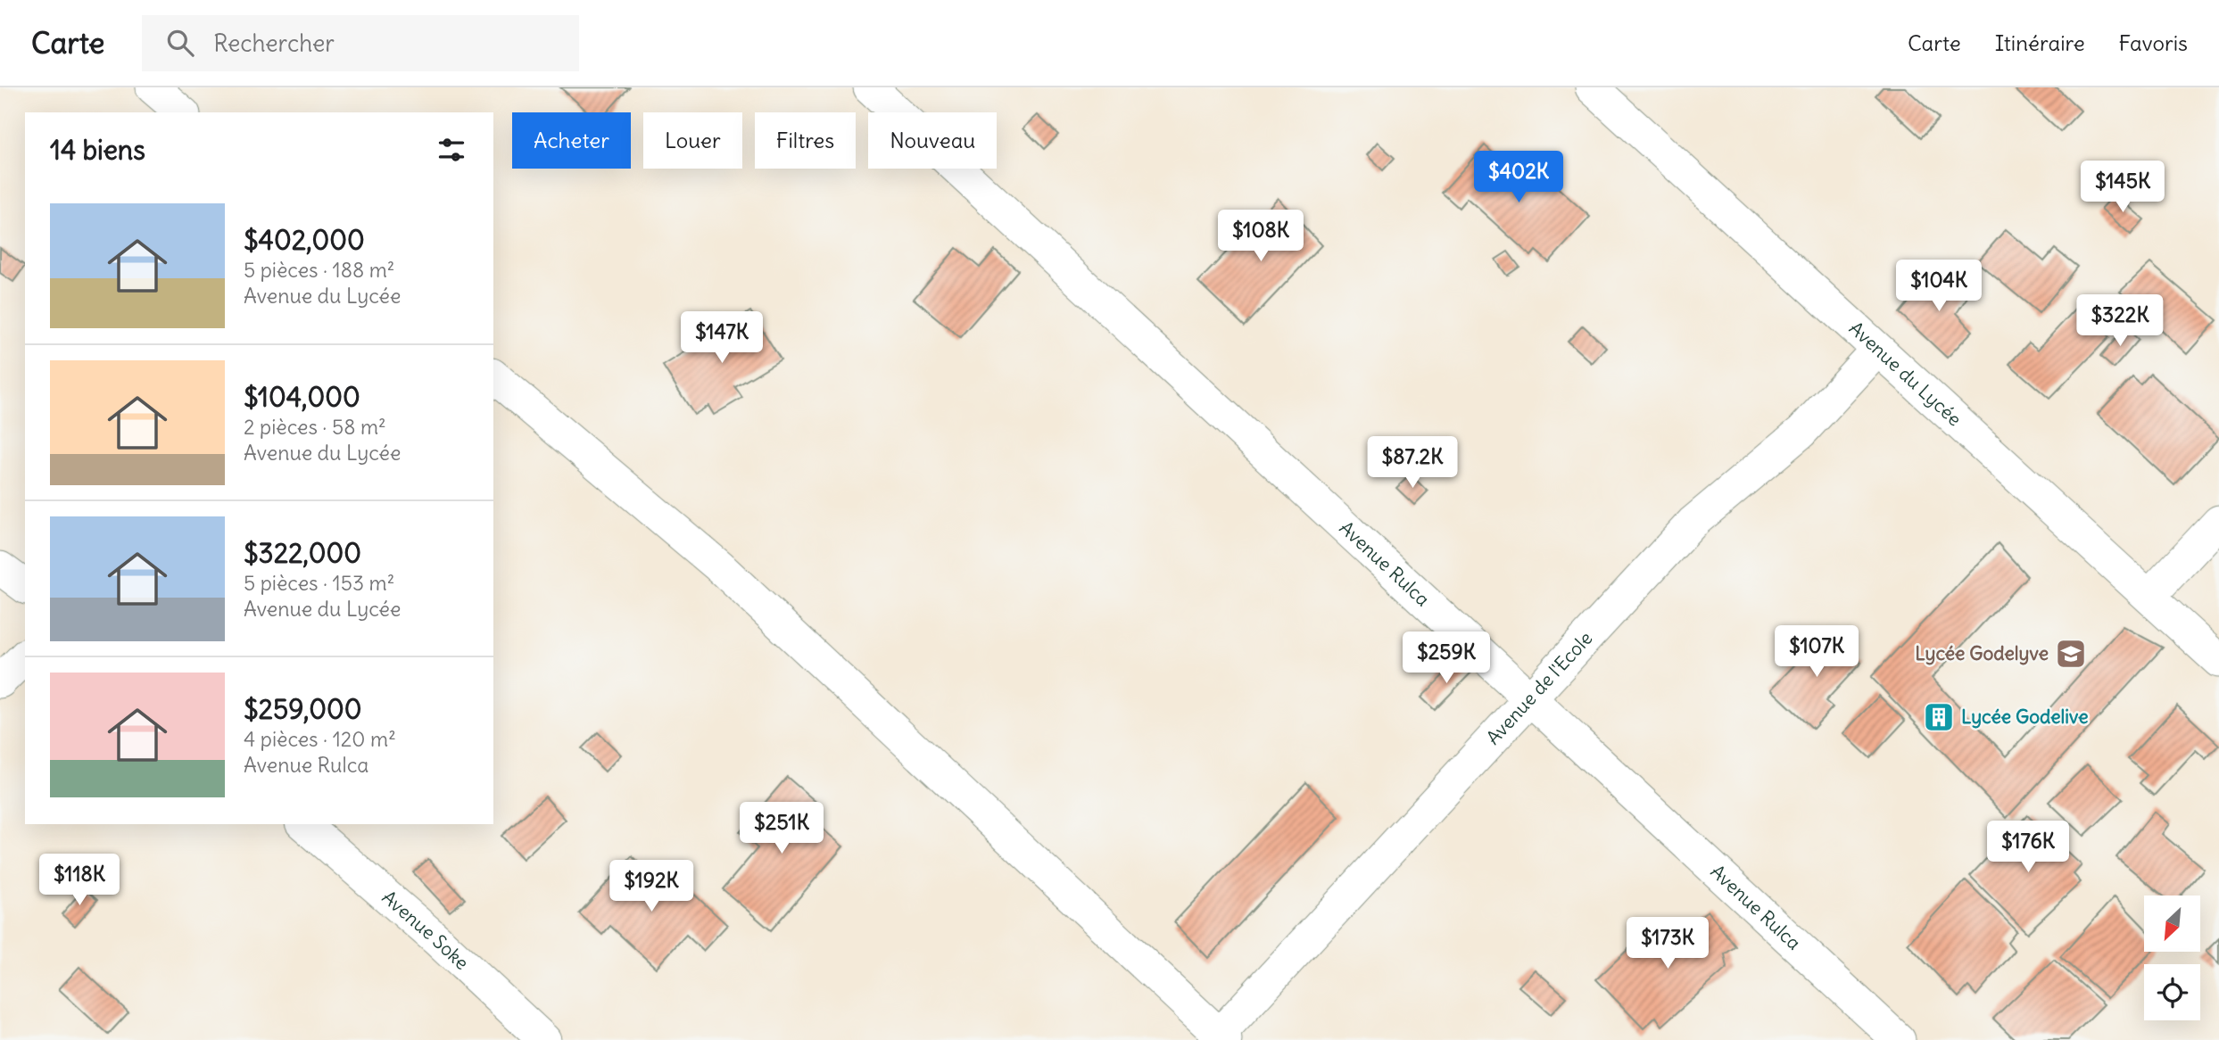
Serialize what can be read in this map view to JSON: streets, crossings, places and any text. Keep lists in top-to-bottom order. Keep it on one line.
{"streets":{"street":["Avenue du Lycée","Avenue Rulca","Avenue de l'Ecole","Avenue Soke"]},"crossings":[["Avenue du Lycée","Avenue de l'Ecole"],["Avenue Rulca","Avenue de l'Ecole"]],"places":{"school or university":["Lycée Godelyve"],"building":["Lycée Godelive"]},"north":"bottom left","page":{"header":"Carte","search":"Rechercher","nav":["Carte","Itinéraire","Favoris"],"chip":["Acheter","Louer","Filtres","Nouveau"],"heading":"14 biens","price":["$402K","$145K","$108K","$104K","$322K","$147K","$87.2K","$107K","$259K","$251K","$176K","$118K","$192K","$173K"],"list":[{"name":"$402,000","note":"5 pièces · 188 m² · Avenue du Lycée"},{"name":"$104,000","note":"2 pièces · 58 m² · Avenue du Lycée"},{"name":"$322,000","note":"5 pièces · 153 m² · Avenue du Lycée"},{"name":"$259,000","note":"4 pièces · 120 m² · Avenue Rulca"}]}}
